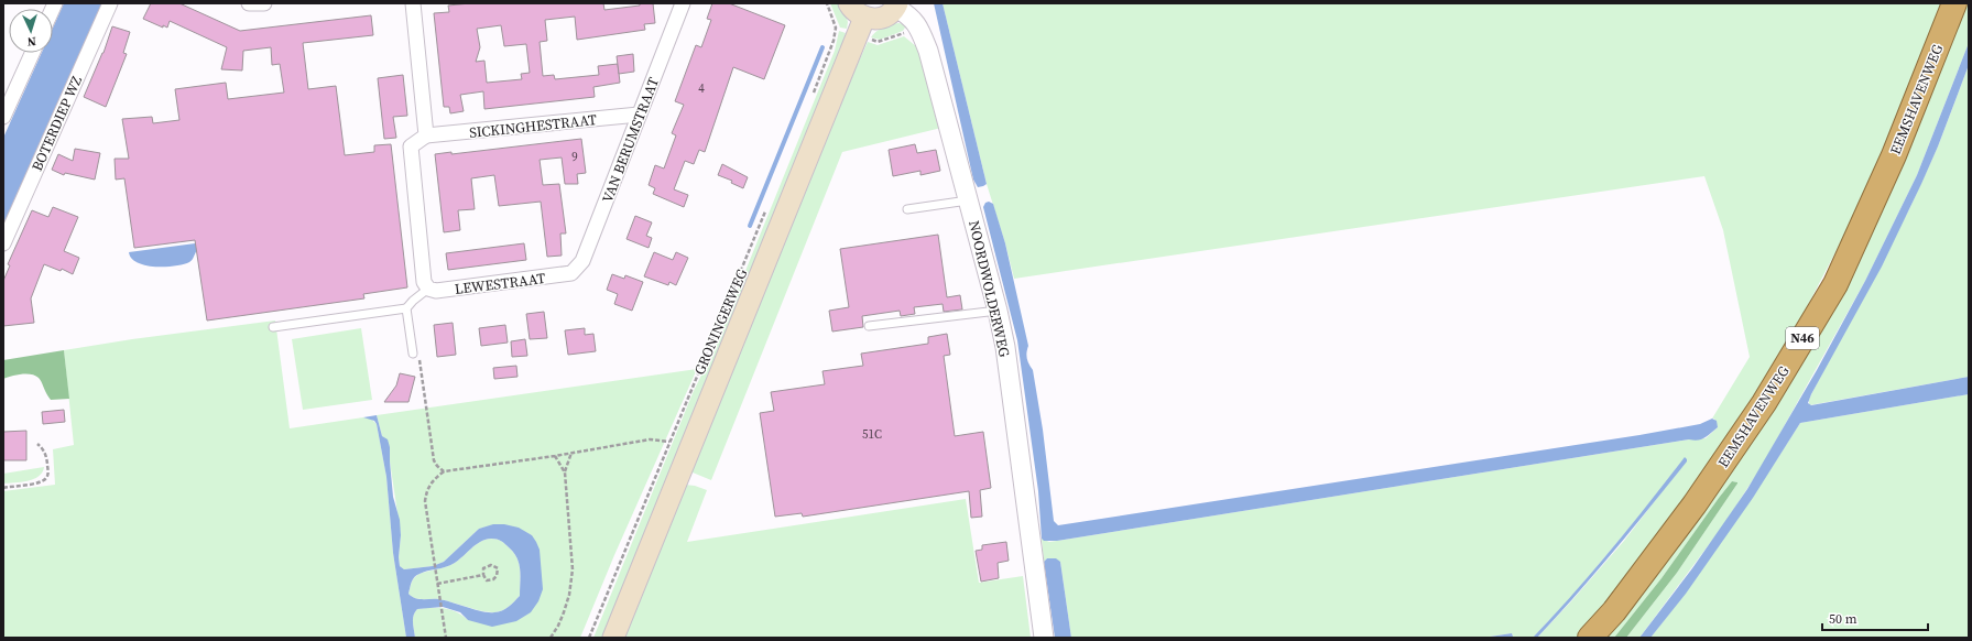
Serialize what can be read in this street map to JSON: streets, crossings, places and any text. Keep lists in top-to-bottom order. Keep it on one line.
{"streets":{"highway":["EEMSHAVENWEG","N46"],"main road":["GRONINGERWEG"],"street":["BOTERDIEP WZ","SICKINGHESTRAAT","VAN BERUMSTRAAT","LEWESTRAAT","NOORDWOLDERWEG"]},"crossings":[["SICKINGHESTRAAT","VAN BERUMSTRAAT"],["VAN BERUMSTRAAT","LEWESTRAAT"]],"house_numbers":["4","9","51C"],"scale_bar":"50 m","north":"bottom"}
